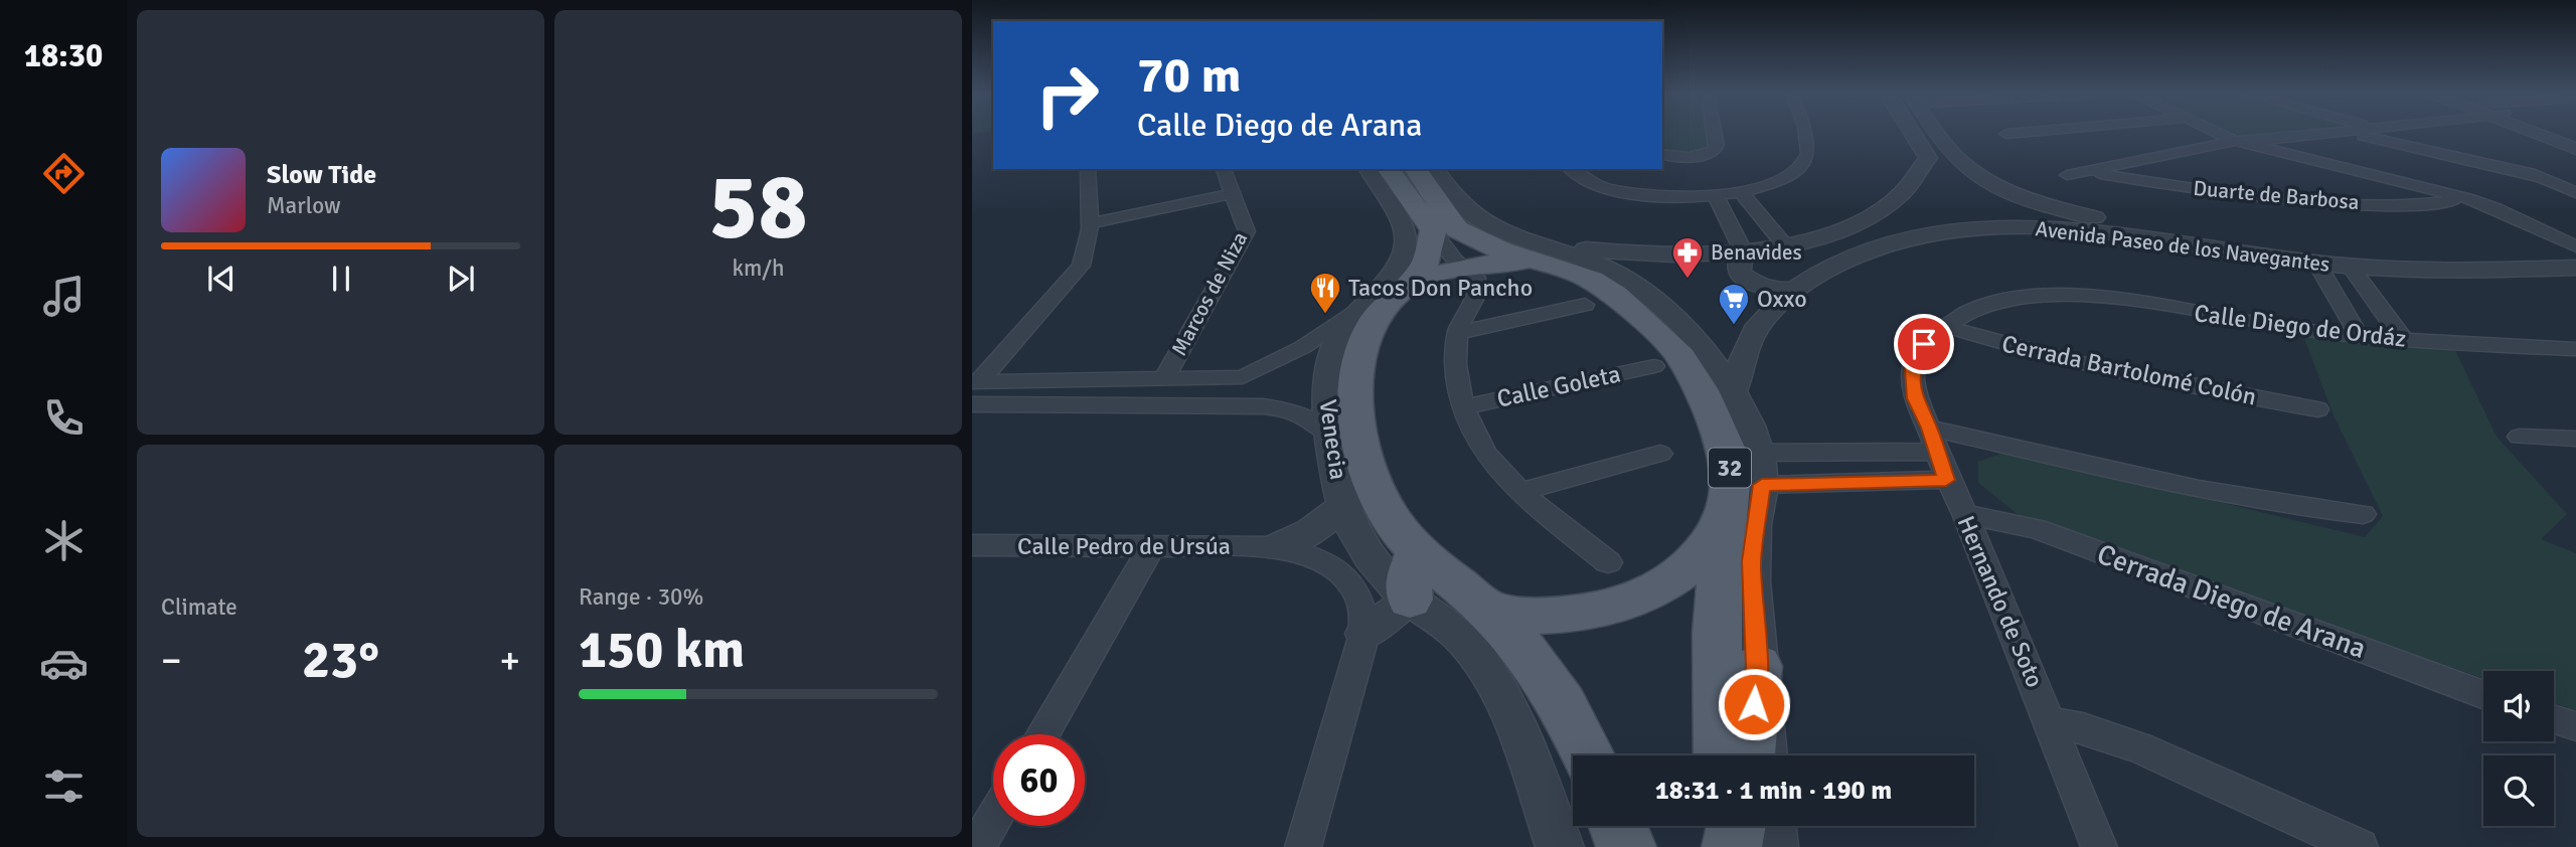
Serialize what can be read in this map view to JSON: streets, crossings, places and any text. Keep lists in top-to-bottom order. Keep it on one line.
{"streets":{"main road":["32"],"street":["Duarte de Barbosa","Avenida Paseo de los Navegantes","Marcos de Niza","Calle Diego de Ordáz","Cerrada Bartolomé Colón","Calle Goleta","Venecia","Calle Pedro de Ursúa","Cerrada Diego de Arana","Hernando de Soto"]},"crossings":[["Calle Diego de Ordáz","Hernando de Soto"],["Cerrada Bartolomé Colón","Hernando de Soto"],["Cerrada Diego de Arana","Hernando de Soto"]],"places":{"pharmacy":["Benavides"],"restaurant":["Tacos Don Pancho"],"supermarket":["Oxxo"]},"page":{"tabs":"18:30","tile":[["58","km/h"],"Climate",["Range · 30%","150 km"]],"turn":["70 m","Calle Diego de Arana"],"song":["Slow Tide","Marlow"],"heat":["−","23°","+"],"limit":"60","trip":"18:31 · 1 min · 190 m"}}
